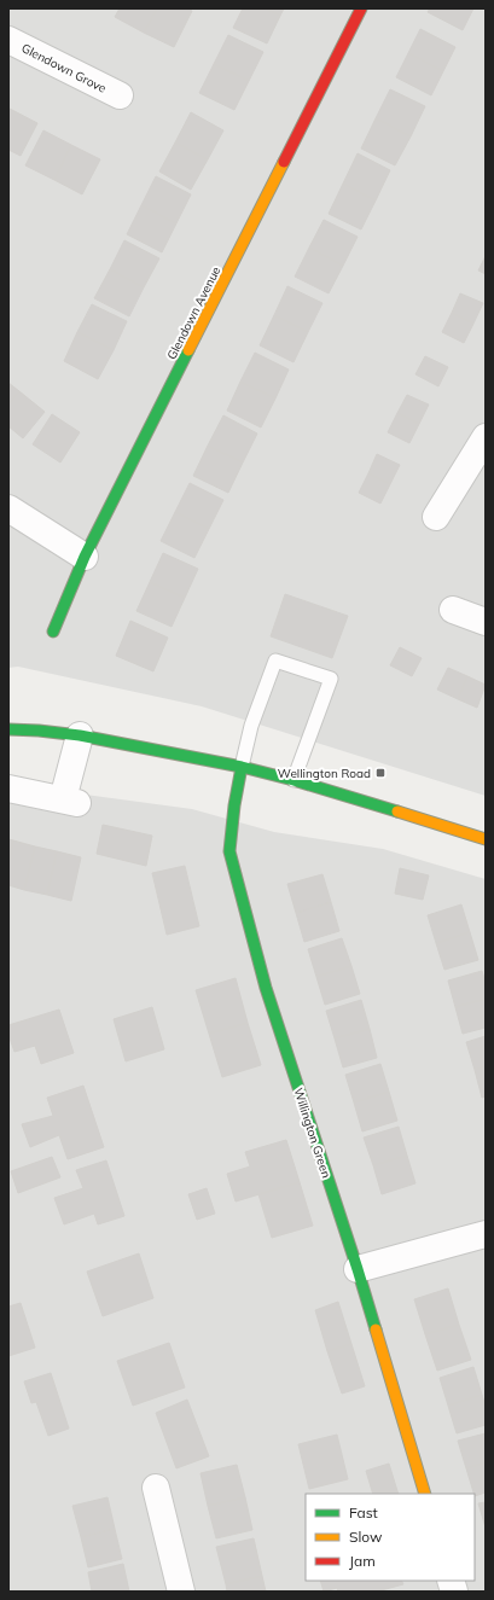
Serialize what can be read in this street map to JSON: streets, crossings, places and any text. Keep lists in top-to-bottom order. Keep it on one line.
{"streets":{"street":["Glendown Grove","Glendown Avenue","Willington Green"]},"places":{"transit":["Wellington Road"]},"legend":["Fast","Slow","Jam"]}
